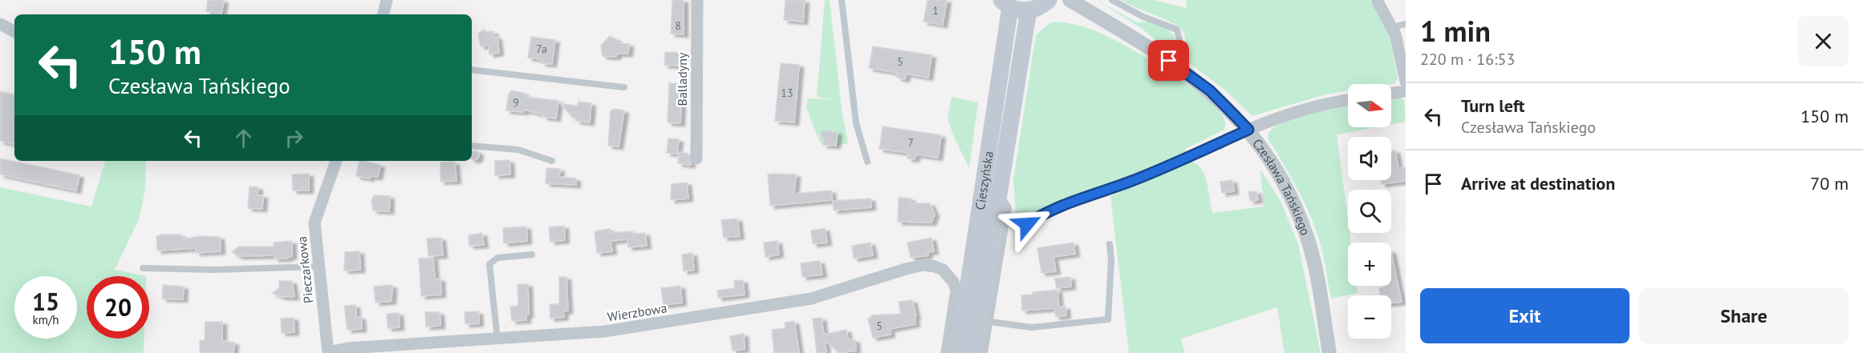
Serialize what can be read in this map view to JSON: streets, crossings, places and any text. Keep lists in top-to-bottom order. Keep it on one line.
{"streets":{"main road":["Cieszyńska"],"street":["Balladyny","Czesława Tańskiego","Pieczarkowa","Wierzbowa"]},"crossings":[["Pieczarkowa","Wierzbowa"]],"house_numbers":["1","8","7a","5","13","9","7","5"],"north":"right","page":{"heading":["1 min","220 m · 16:53"],"turn":["150 m","Czesława Tańskiego"],"list":[{"name":"Turn left","note":"Czesława Tańskiego","value":"150 m"},{"name":"Arrive at destination","value":"70 m"}],"map_buttons":["+","−"],"speed":"15 km/h","limit":"20","buttons":["Exit","Share"]}}
